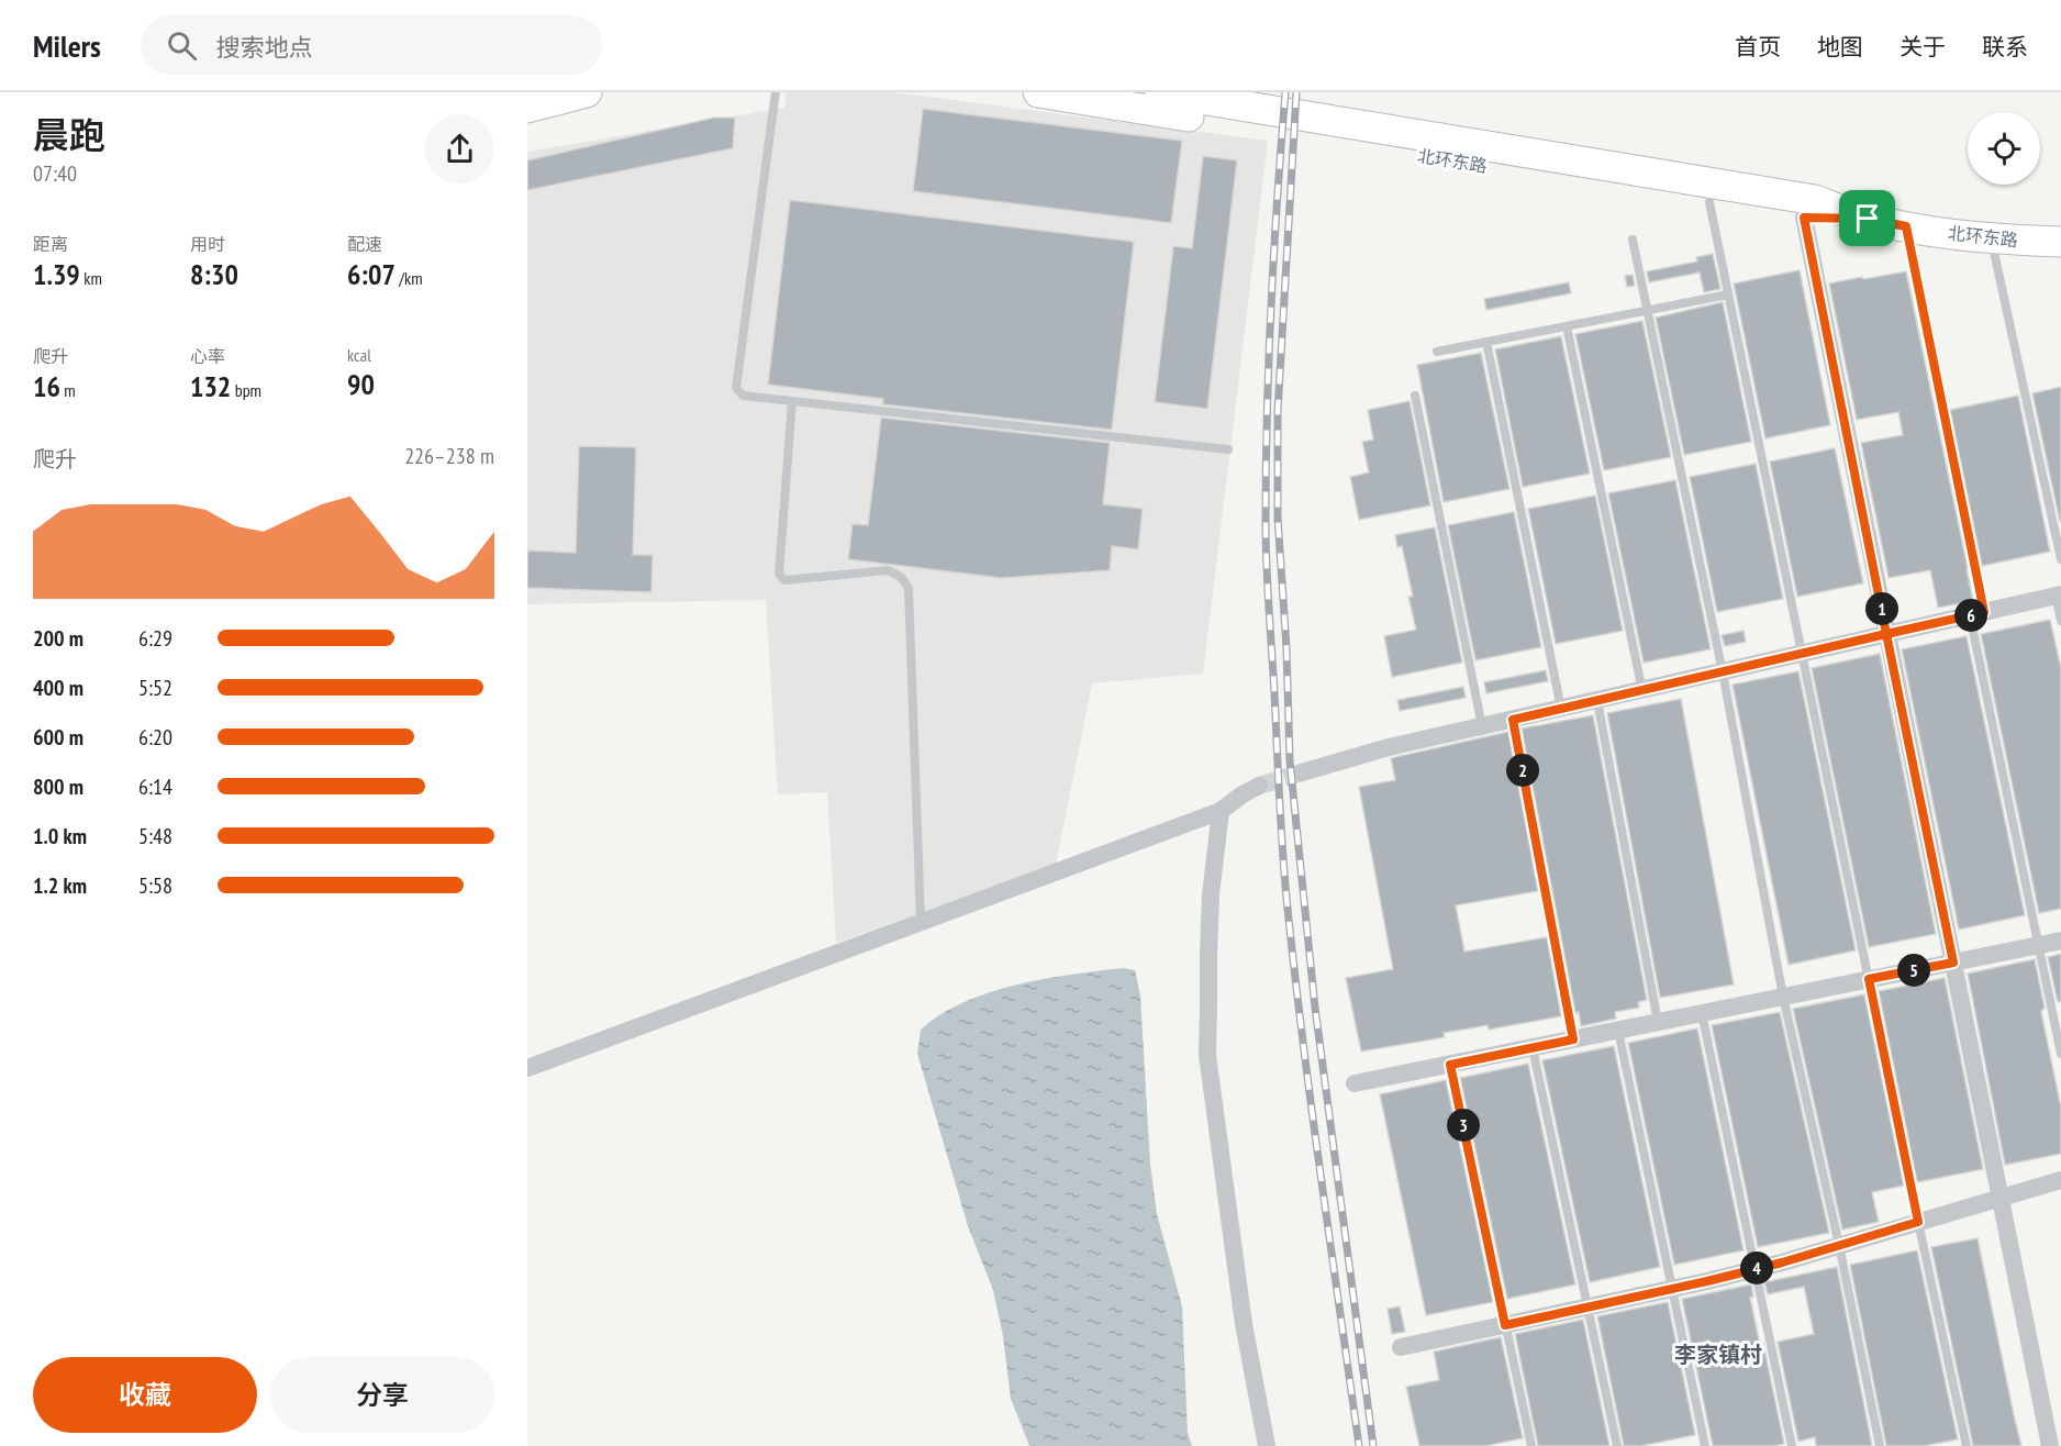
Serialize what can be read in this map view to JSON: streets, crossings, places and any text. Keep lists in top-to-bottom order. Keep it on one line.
{"streets":{"main road":["北环东路"]},"districts":["李家镇村"],"page":{"header":"Milers","search":"搜索地点","nav":["首页","地图","关于","联系"],"heading":["晨跑","07:40"],"stats":[["距离","1.39 km"],["用时","8:30"],["配速","6:07 /km"],["爬升","16 m"],["心率","132 bpm"],["kcal","90"]],"chart":["爬升","226–238 m"],"pins":["1","6","2","5","3","4"],"list":[{"name":"200 m","note":"6:29"},{"name":"400 m","note":"5:52"},{"name":"600 m","note":"6:20"},{"name":"800 m","note":"6:14"},{"name":"1.0 km","note":"5:48"},{"name":"1.2 km","note":"5:58"}],"buttons":["收藏","分享"]}}
